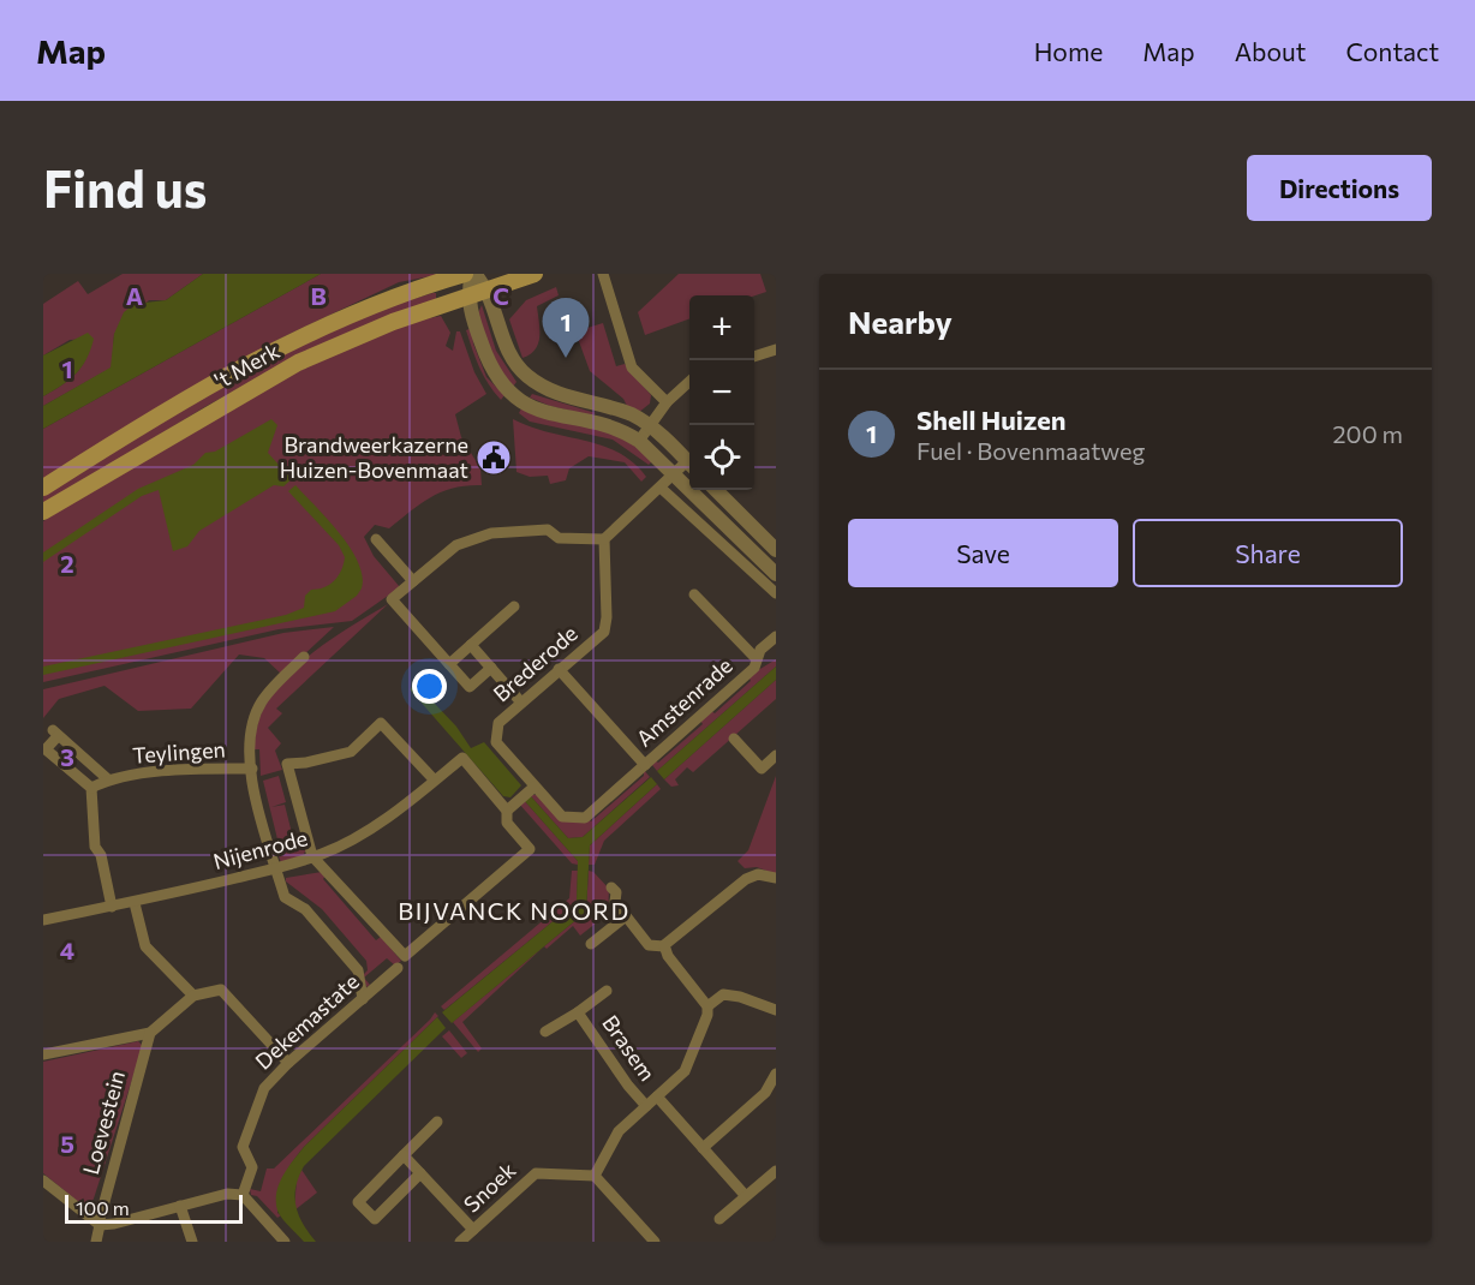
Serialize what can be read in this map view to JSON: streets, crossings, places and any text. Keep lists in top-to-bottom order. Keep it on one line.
{"streets":{"main road":["'t Merk"],"street":["Brederode","Amstenrade","Teylingen","Nijenrode","Dekemastate","Brasem","Loevestein","Snoek"]},"crossings":[["Brederode","Amstenrade"]],"districts":["BIJVANCK NOORD"],"places":{"public building":["Brandweerkazerne Huizen-Bovenmaat"]},"scale_bar":"100 m","page":{"header":"Map","nav":["Home","Map","About","Contact"],"buttons":["Directions",["Save","Share"]],"title":"Find us","heading":"Nearby","map_buttons":["+","−"],"pins":"1","list":[{"mark":"1","name":"Shell Huizen","note":"Fuel · Bovenmaatweg","value":"200 m"}],"scale":"100 m"},"grid":{"columns":["A","B","C"],"rows":["1","2","3","4","5"]}}
